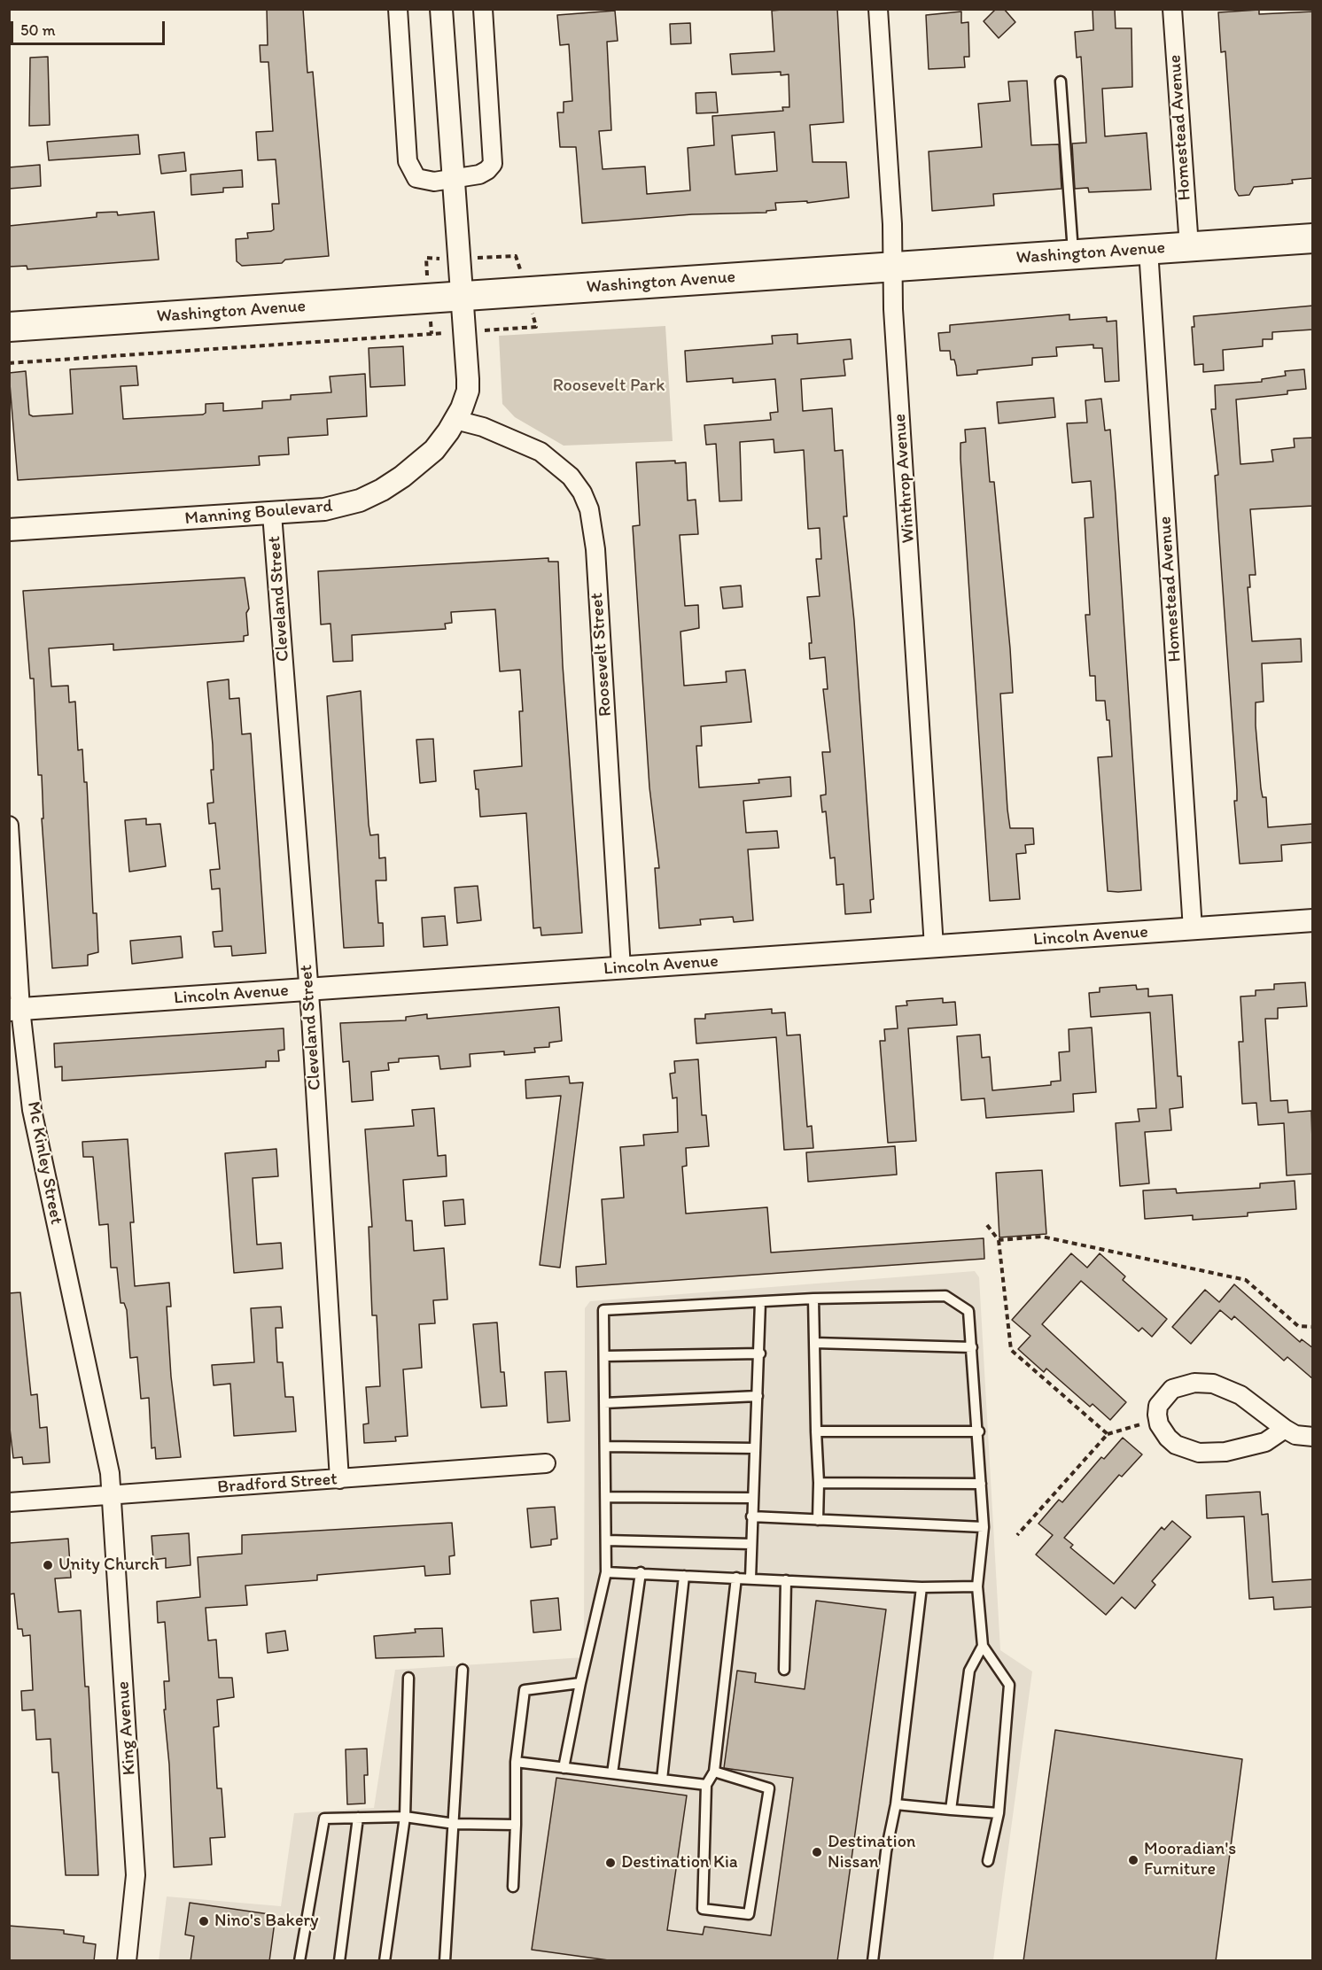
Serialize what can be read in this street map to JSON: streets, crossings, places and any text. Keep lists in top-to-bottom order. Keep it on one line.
{"streets":{"main road":["Washington Avenue"],"street":["Homestead Avenue","Winthrop Avenue","Manning Boulevard","Cleveland Street","Roosevelt Street","Lincoln Avenue","Mc Kinley Street","Bradford Street","King Avenue"]},"crossings":[["Homestead Avenue","Washington Avenue"],["Homestead Avenue","Lincoln Avenue"],["Washington Avenue","Winthrop Avenue"],["Washington Avenue","Manning Boulevard"],["Winthrop Avenue","Lincoln Avenue"],["Manning Boulevard","Cleveland Street"],["Manning Boulevard","Roosevelt Street"],["Cleveland Street","Lincoln Avenue"],["Cleveland Street","Bradford Street"],["Roosevelt Street","Lincoln Avenue"],["Lincoln Avenue","Mc Kinley Street"],["Mc Kinley Street","Bradford Street"],["Mc Kinley Street","King Avenue"],["Bradford Street","King Avenue"]],"parks":["Roosevelt Park"],"places":["Unity Church","Destination Nissan","Mooradian's Furniture","Destination Kia","Nino's Bakery"],"scale_bar":"50 m"}
